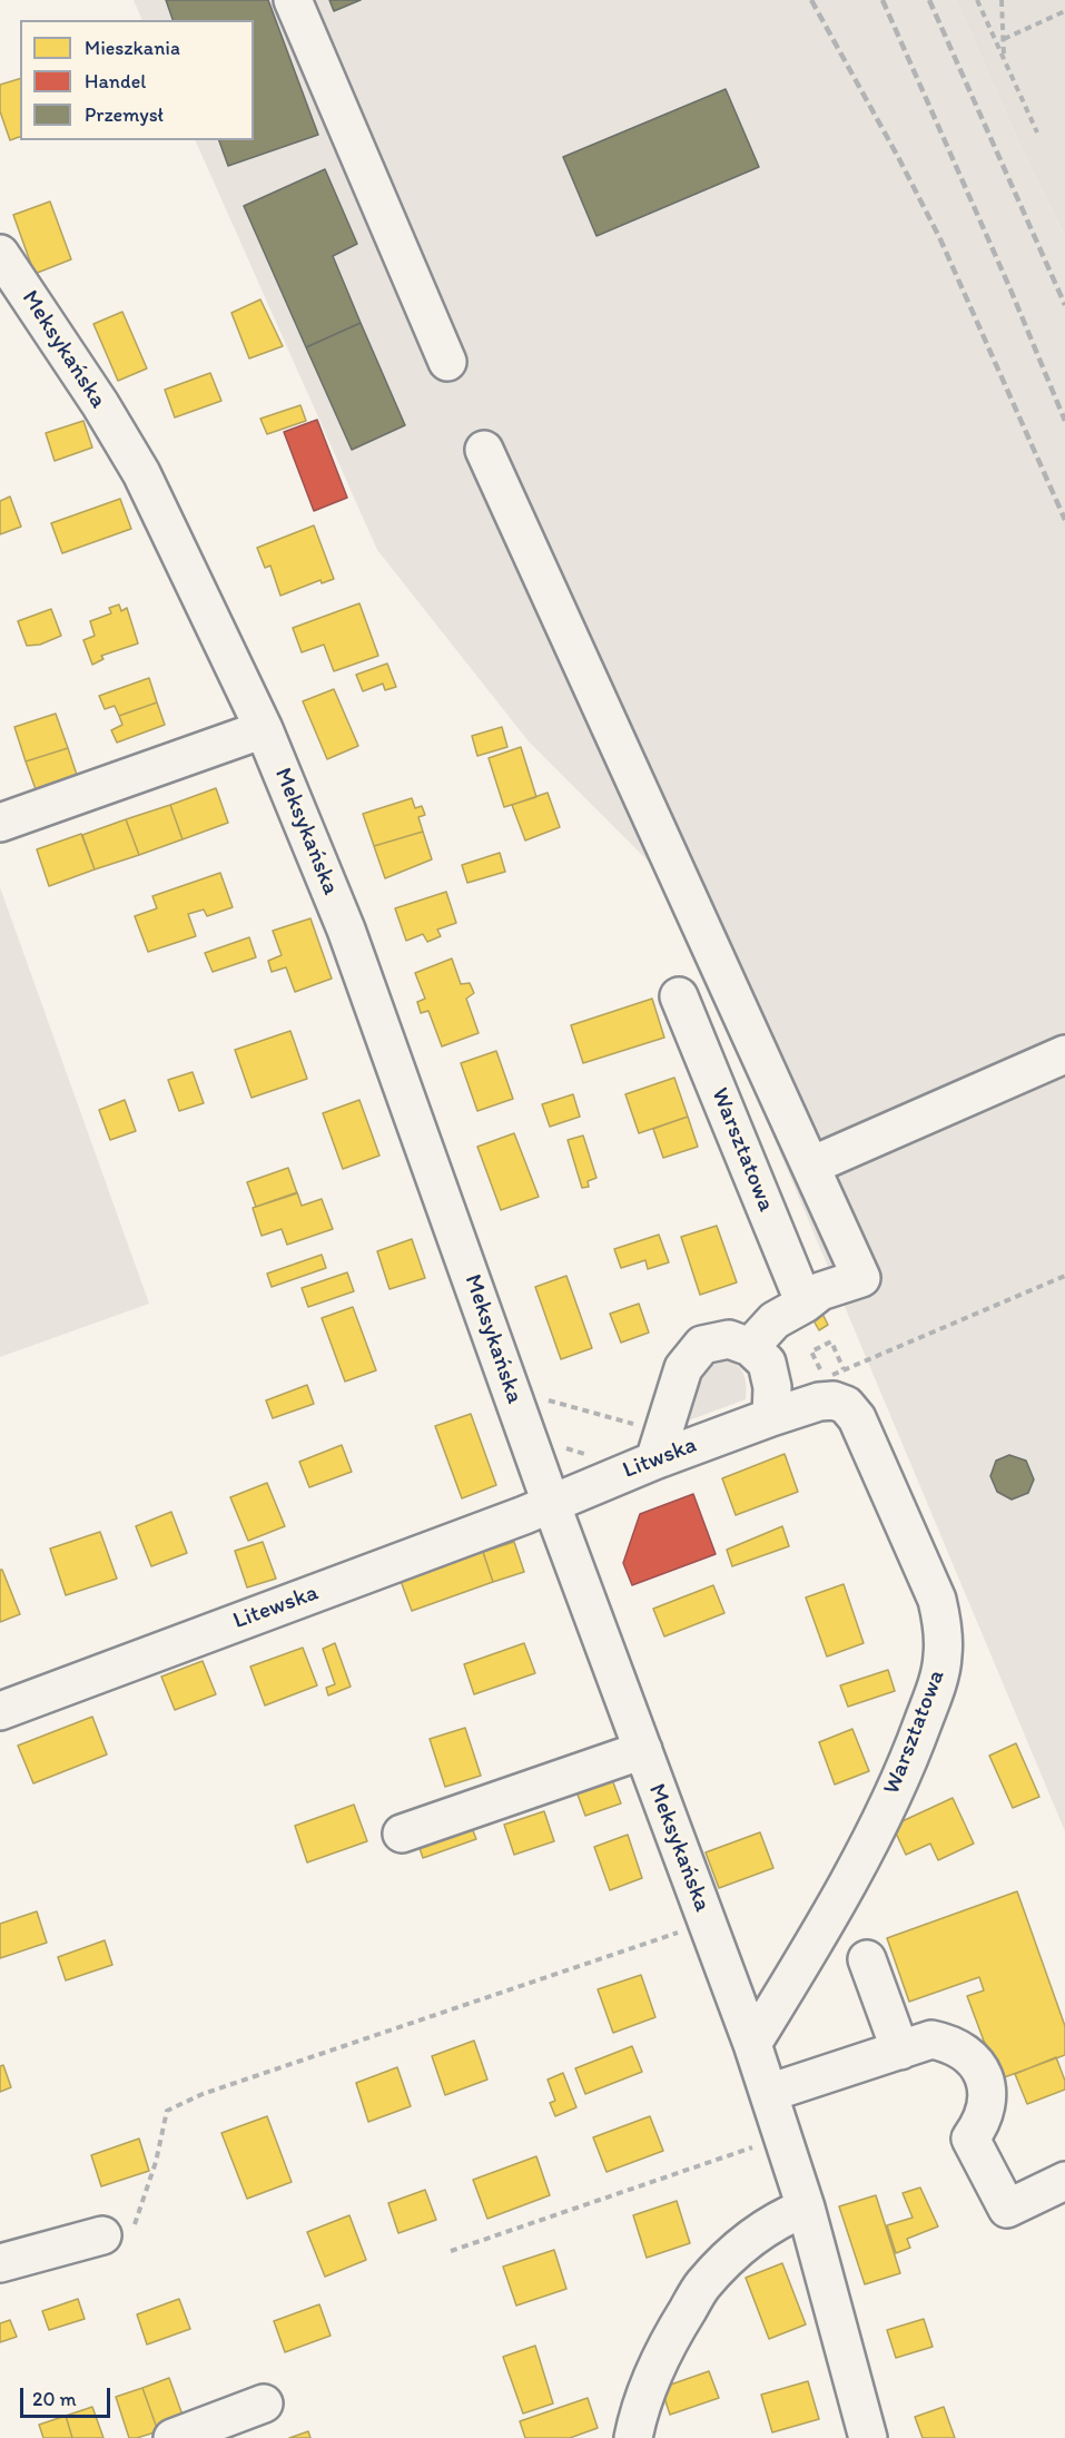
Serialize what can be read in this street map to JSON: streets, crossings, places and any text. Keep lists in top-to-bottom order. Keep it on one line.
{"streets":{"street":["Meksykańska","Warsztatowa","Litwska","Litewska"]},"crossings":[["Meksykańska","Warsztatowa"],["Meksykańska","Litwska"],["Meksykańska","Litewska"],["Warsztatowa","Litwska"],["Litwska","Litewska"]],"legend":["Mieszkania","Handel","Przemysł"],"scale_bar":"20 m"}
